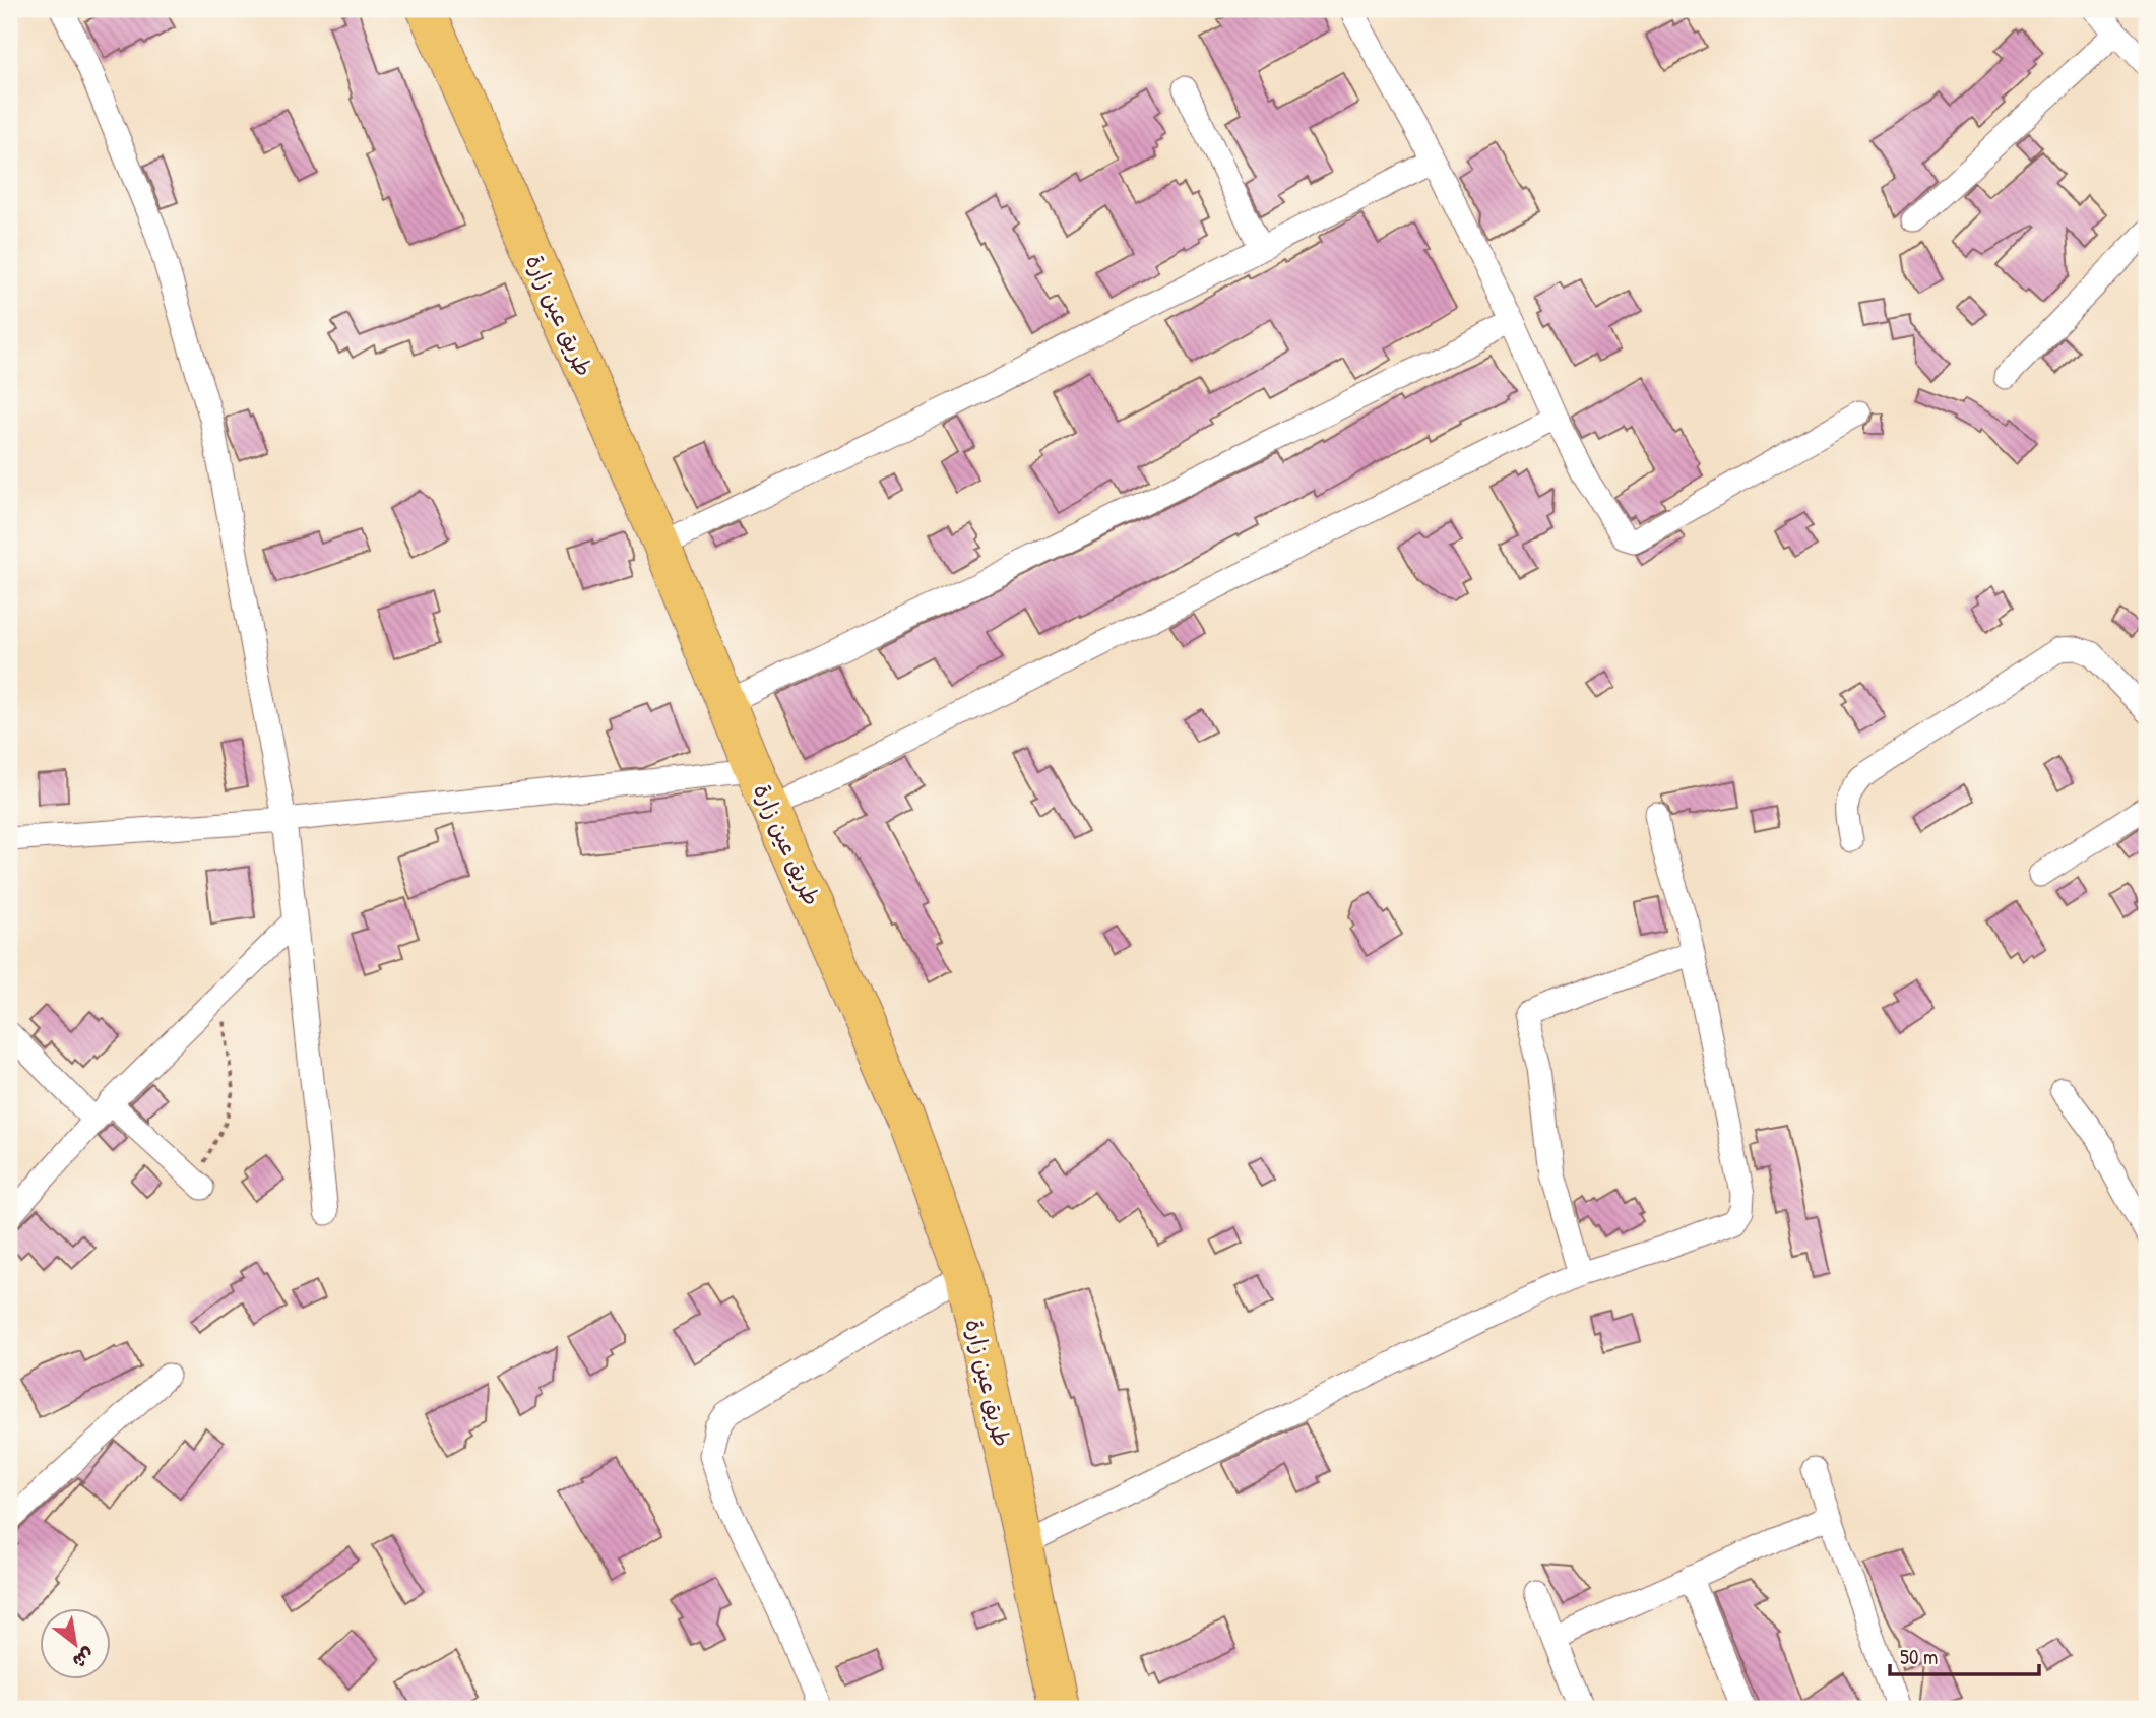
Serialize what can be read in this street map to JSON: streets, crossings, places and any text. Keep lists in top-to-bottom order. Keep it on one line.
{"streets":{"main road":["طريق عين زارة"]},"scale_bar":"50 m","north":"bottom right"}
